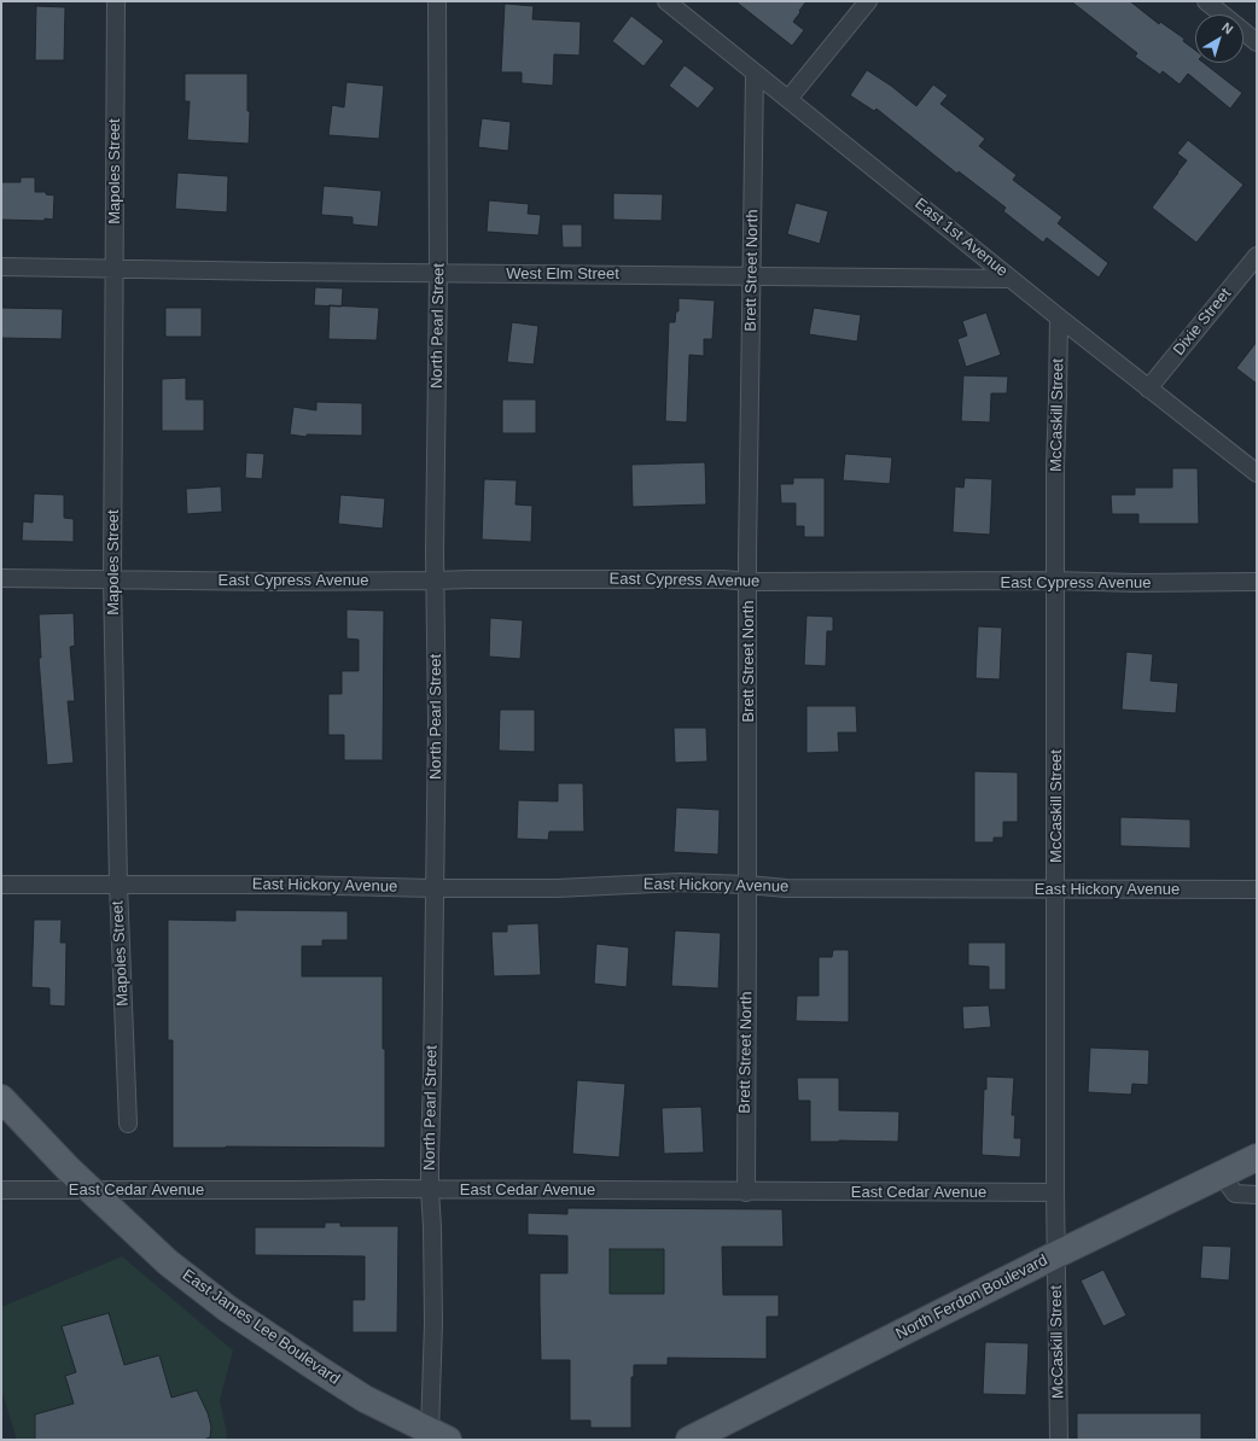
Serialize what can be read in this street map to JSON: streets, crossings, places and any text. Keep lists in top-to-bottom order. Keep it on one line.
{"streets":{"main road":["North Ferdon Boulevard","East James Lee Boulevard"],"street":["Mapoles Street","East 1st Avenue","Brett Street North","West Elm Street","Dixie Street","North Pearl Street","McCaskill Street","East Cypress Avenue","East Hickory Avenue","East Cedar Avenue"]},"crossings":[["Mapoles Street","West Elm Street"],["Mapoles Street","East Cypress Avenue"],["Mapoles Street","East Hickory Avenue"],["East 1st Avenue","Brett Street North"],["East 1st Avenue","West Elm Street"],["East 1st Avenue","Dixie Street"],["East 1st Avenue","McCaskill Street"],["Brett Street North","West Elm Street"],["Brett Street North","East Cypress Avenue"],["Brett Street North","East Hickory Avenue"],["Brett Street North","East Cedar Avenue"],["West Elm Street","North Pearl Street"],["North Pearl Street","East Cypress Avenue"],["North Pearl Street","East Hickory Avenue"],["North Pearl Street","East Cedar Avenue"],["North Pearl Street","East James Lee Boulevard"],["McCaskill Street","East Cypress Avenue"],["McCaskill Street","East Hickory Avenue"],["McCaskill Street","East Cedar Avenue"],["McCaskill Street","North Ferdon Boulevard"],["East Cedar Avenue","East James Lee Boulevard"]],"north":"top right"}
